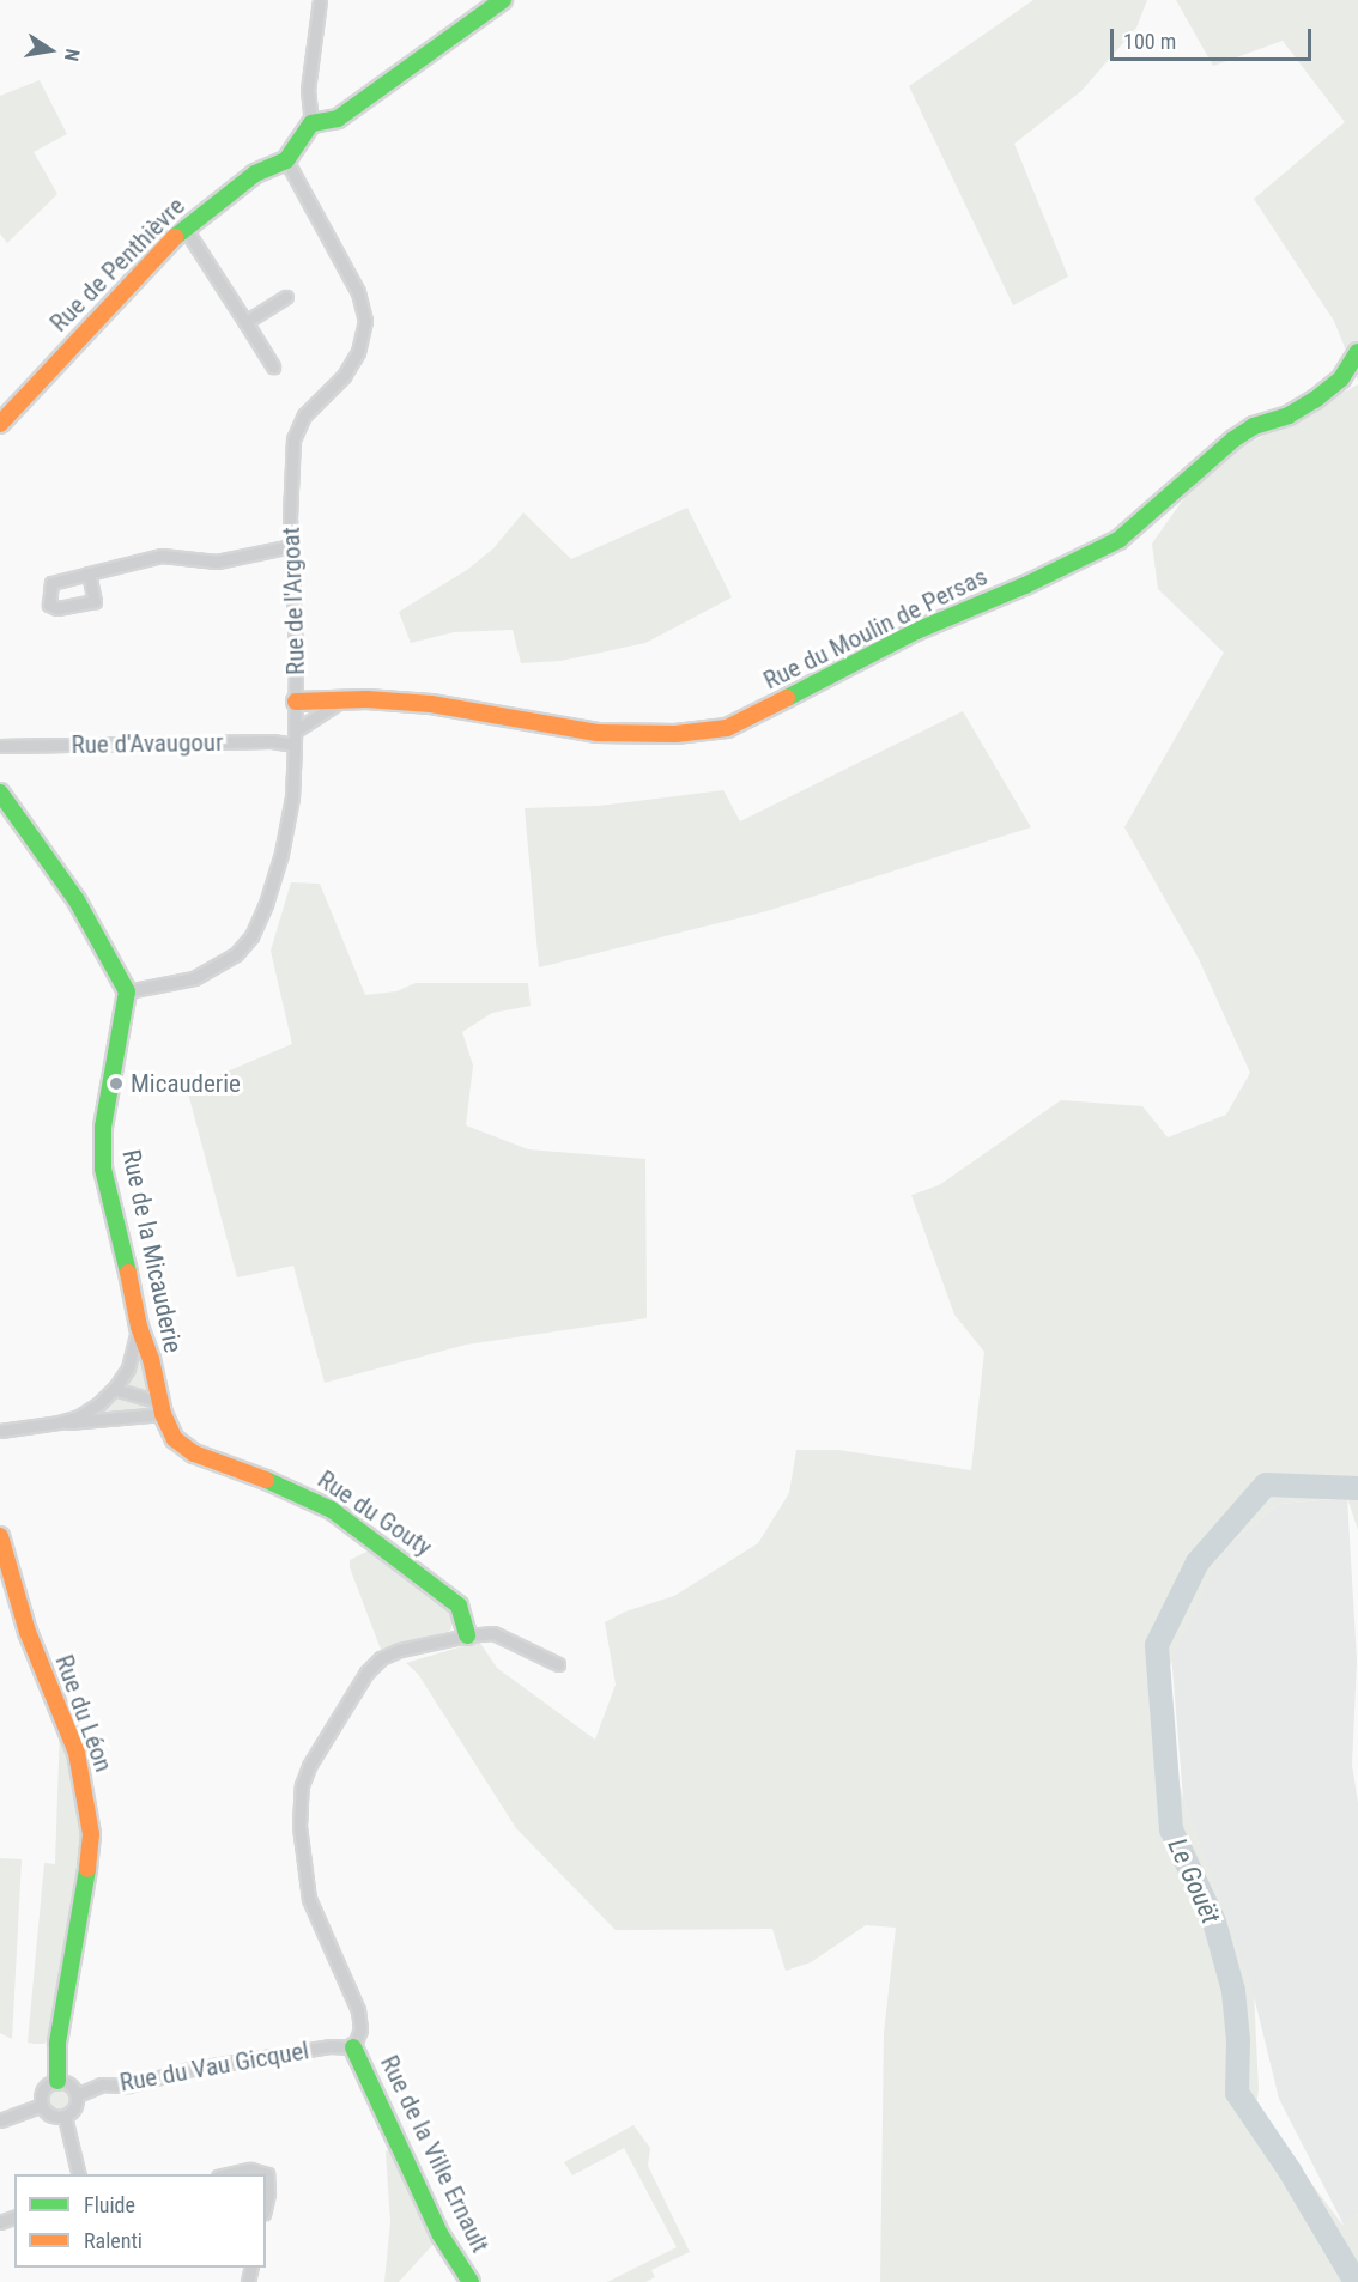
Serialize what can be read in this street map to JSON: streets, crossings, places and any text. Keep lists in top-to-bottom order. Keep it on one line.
{"streets":{"street":["Rue de Penthièvre","Rue de l'Argoat","Rue du Moulin de Persas","Rue d'Avaugour","Rue de la Micauderie","Rue du Gouty","Rue du Léon","Rue du Vau Gicquel","Rue de la Ville Ernault"]},"crossings":[["Rue de Penthièvre","Rue de l'Argoat"],["Rue de l'Argoat","Rue du Moulin de Persas"],["Rue de l'Argoat","Rue d'Avaugour"],["Rue de l'Argoat","Rue de la Micauderie"],["Rue de la Micauderie","Rue du Gouty"],["Rue du Léon","Rue du Vau Gicquel"],["Rue du Vau Gicquel","Rue de la Ville Ernault"]],"water":["Le Gouët"],"places":["Micauderie"],"legend":["Fluide","Ralenti"],"scale_bar":"100 m","north":"right"}
